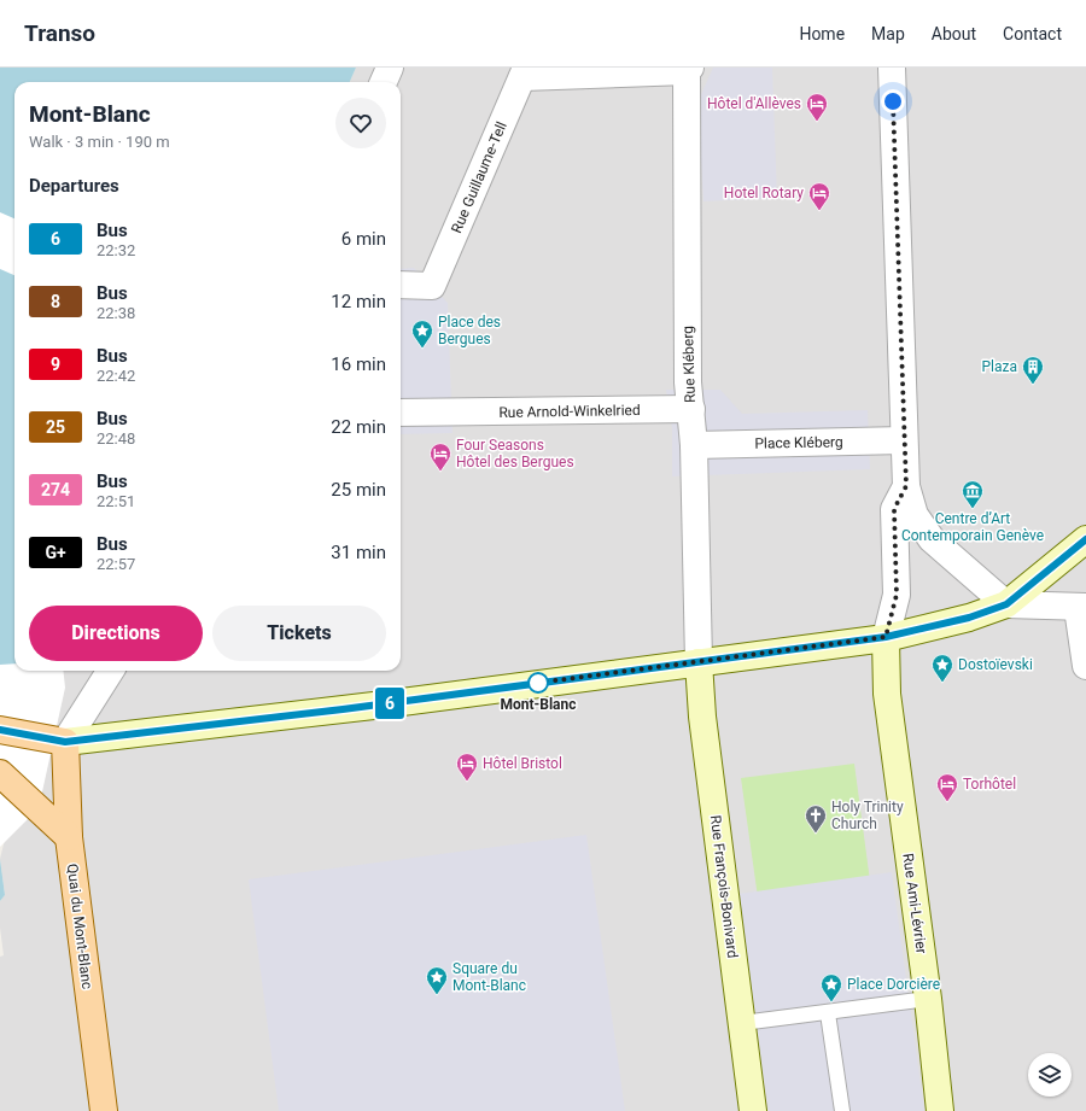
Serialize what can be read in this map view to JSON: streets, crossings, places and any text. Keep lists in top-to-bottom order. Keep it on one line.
{"streets":{"main road":["Rue François-Bonivard","Rue Ami-Lévrier","Quai du Mont-Blanc"],"street":["Rue Guillaume-Tell","Rue Kléberg","Rue Arnold-Winkelried","Place Kléberg"]},"crossings":[["Rue Kléberg","Rue Arnold-Winkelried"],["Rue Kléberg","Place Kléberg"],["Rue Kléberg","Rue François-Bonivard"]],"places":{"hotel":["Hôtel d'Allèves","Hotel Rotary","Four Seasons Hôtel des Bergues","Hôtel Bristol","Torhôtel"],"place":["Place des Bergues","Dostoïevski","Square du Mont-Blanc","Place Dorcière"],"building":["Plaza"],"museum":["Centre d’Art Contemporain Genève"],"other":["Mont-Blanc"],"church":["Holy Trinity Church"]},"lines":["bus line 6"],"page":{"header":"Transo","nav":["Home","Map","About","Contact"],"on_map":"6","heading":[["Mont-Blanc","Walk · 3 min · 190 m"],"Departures"],"list":[{"mark":"6","name":"Bus","note":"22:32","value":"6 min"},{"mark":"8","name":"Bus","note":"22:38","value":"12 min"},{"mark":"9","name":"Bus","note":"22:42","value":"16 min"},{"mark":"25","name":"Bus","note":"22:48","value":"22 min"},{"mark":"274","name":"Bus","note":"22:51","value":"25 min"},{"mark":"G+","name":"Bus","note":"22:57","value":"31 min"}],"buttons":["Directions","Tickets"]}}
